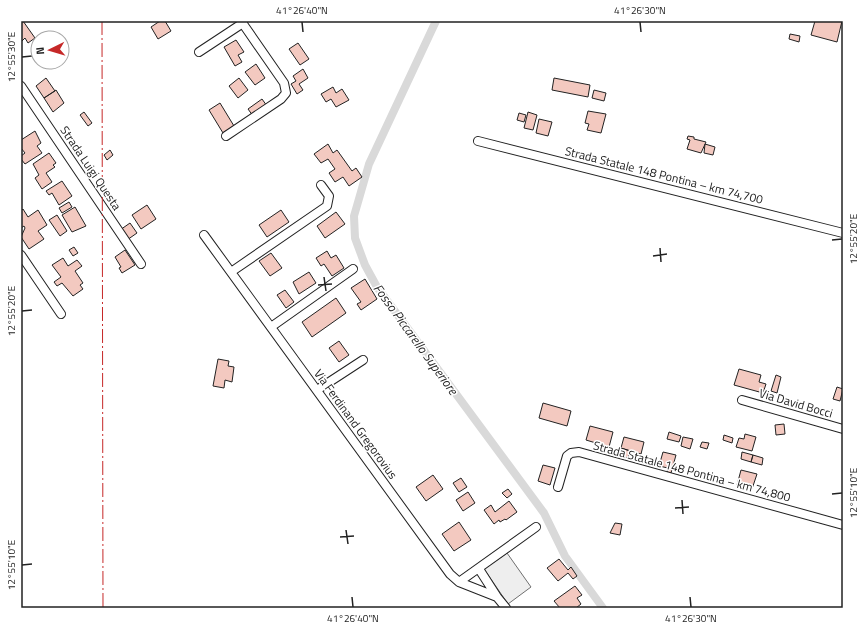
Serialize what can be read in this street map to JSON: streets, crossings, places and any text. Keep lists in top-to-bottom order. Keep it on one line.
{"streets":{"street":["Strada Luigi Questa","Strada Statale 148 Pontina – km 74,700","Via David Bocci","Via Ferdinand Gregorovius","Strada Statale 148 Pontina – km 74,800"]},"water":["Fosso Piccarello Superiore"],"north":"left","coordinates":["41°26'40\"N","41°26'30\"N","12°55'30\"E","12°55'20\"E","12°55'10\"E"]}
